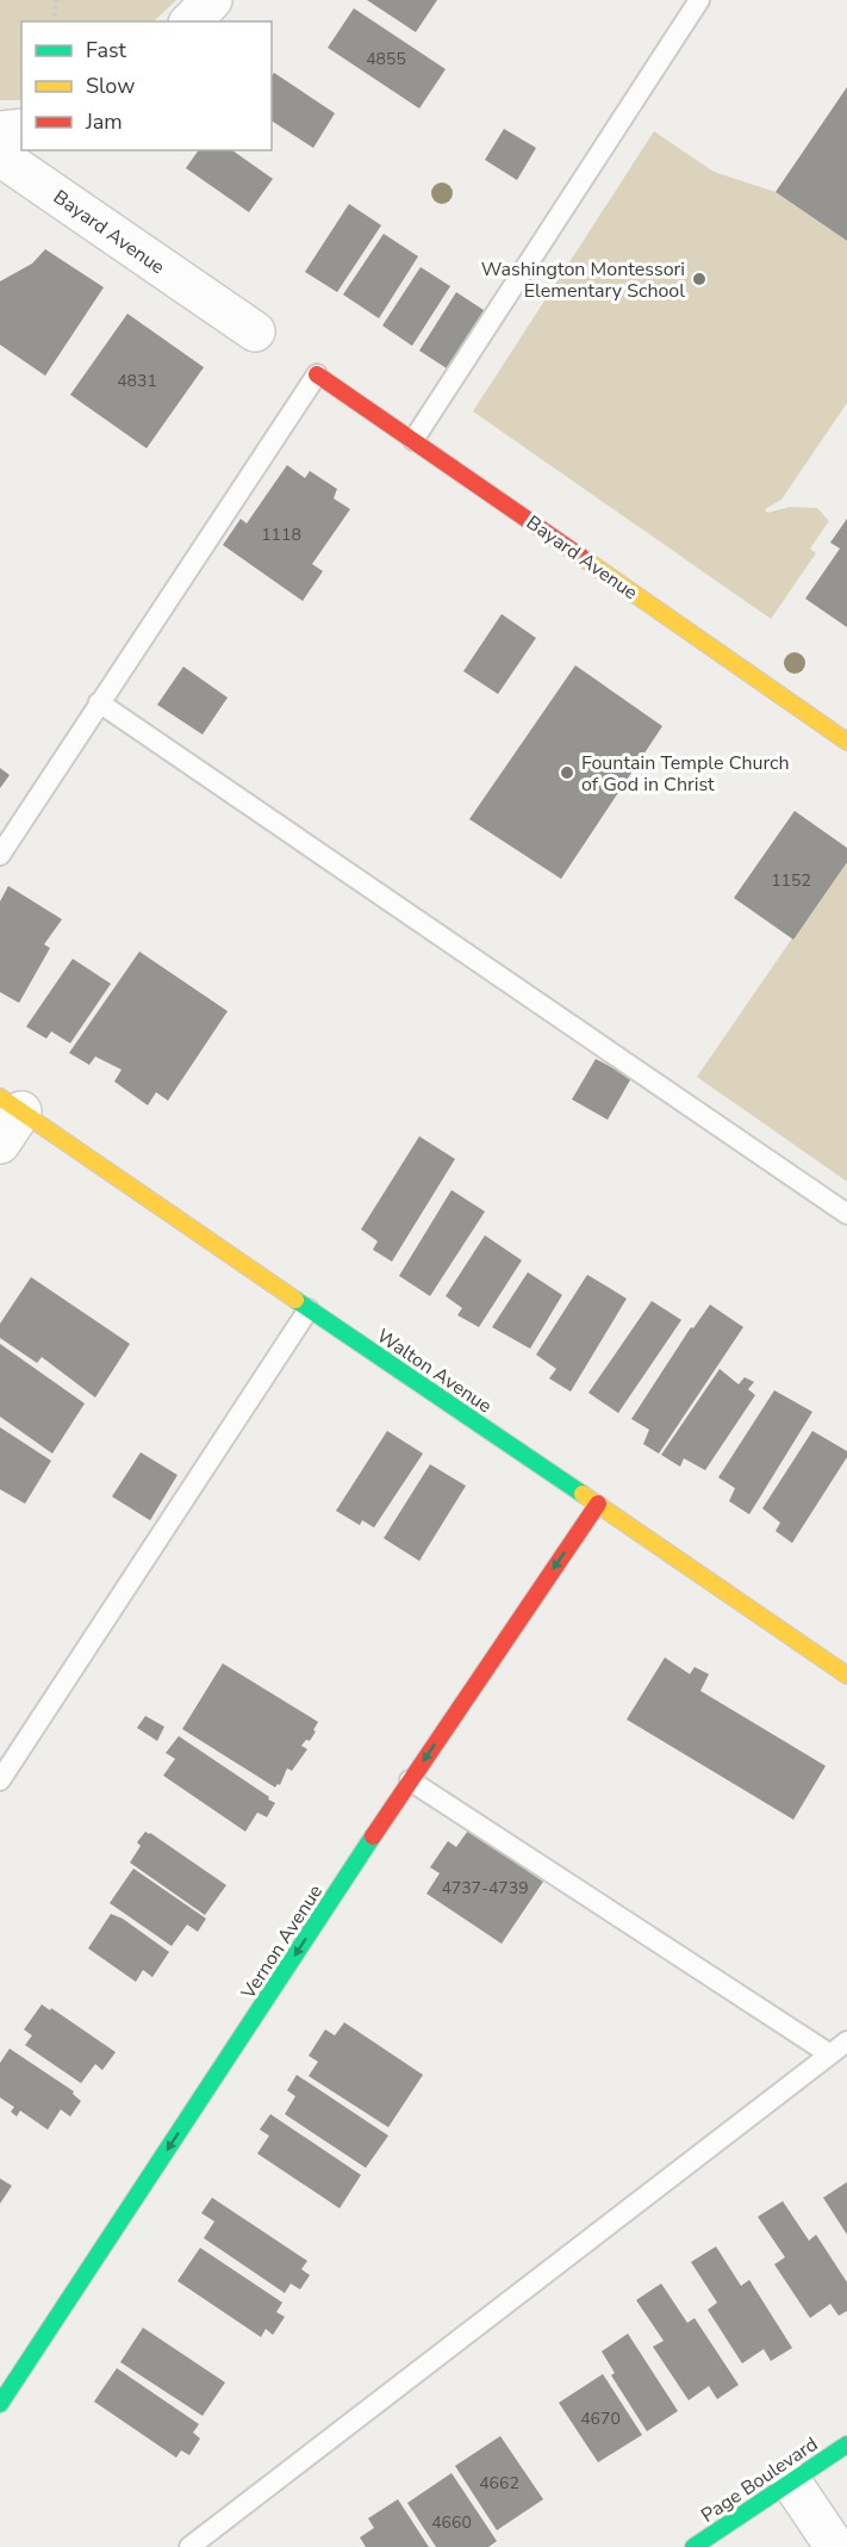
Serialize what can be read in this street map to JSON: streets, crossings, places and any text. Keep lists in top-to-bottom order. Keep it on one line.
{"streets":{"street":["Bayard Avenue","Walton Avenue","Vernon Avenue","Page Boulevard"]},"crossings":[["Walton Avenue","Vernon Avenue"]],"one_way":["Vernon Avenue"],"places":["Washington Montessori Elementary School","Fountain Temple Church of God in Christ"],"house_numbers":["4855","4831","1118","1152","4737-4739","4670","4662","4660"],"legend":["Fast","Slow","Jam"]}
